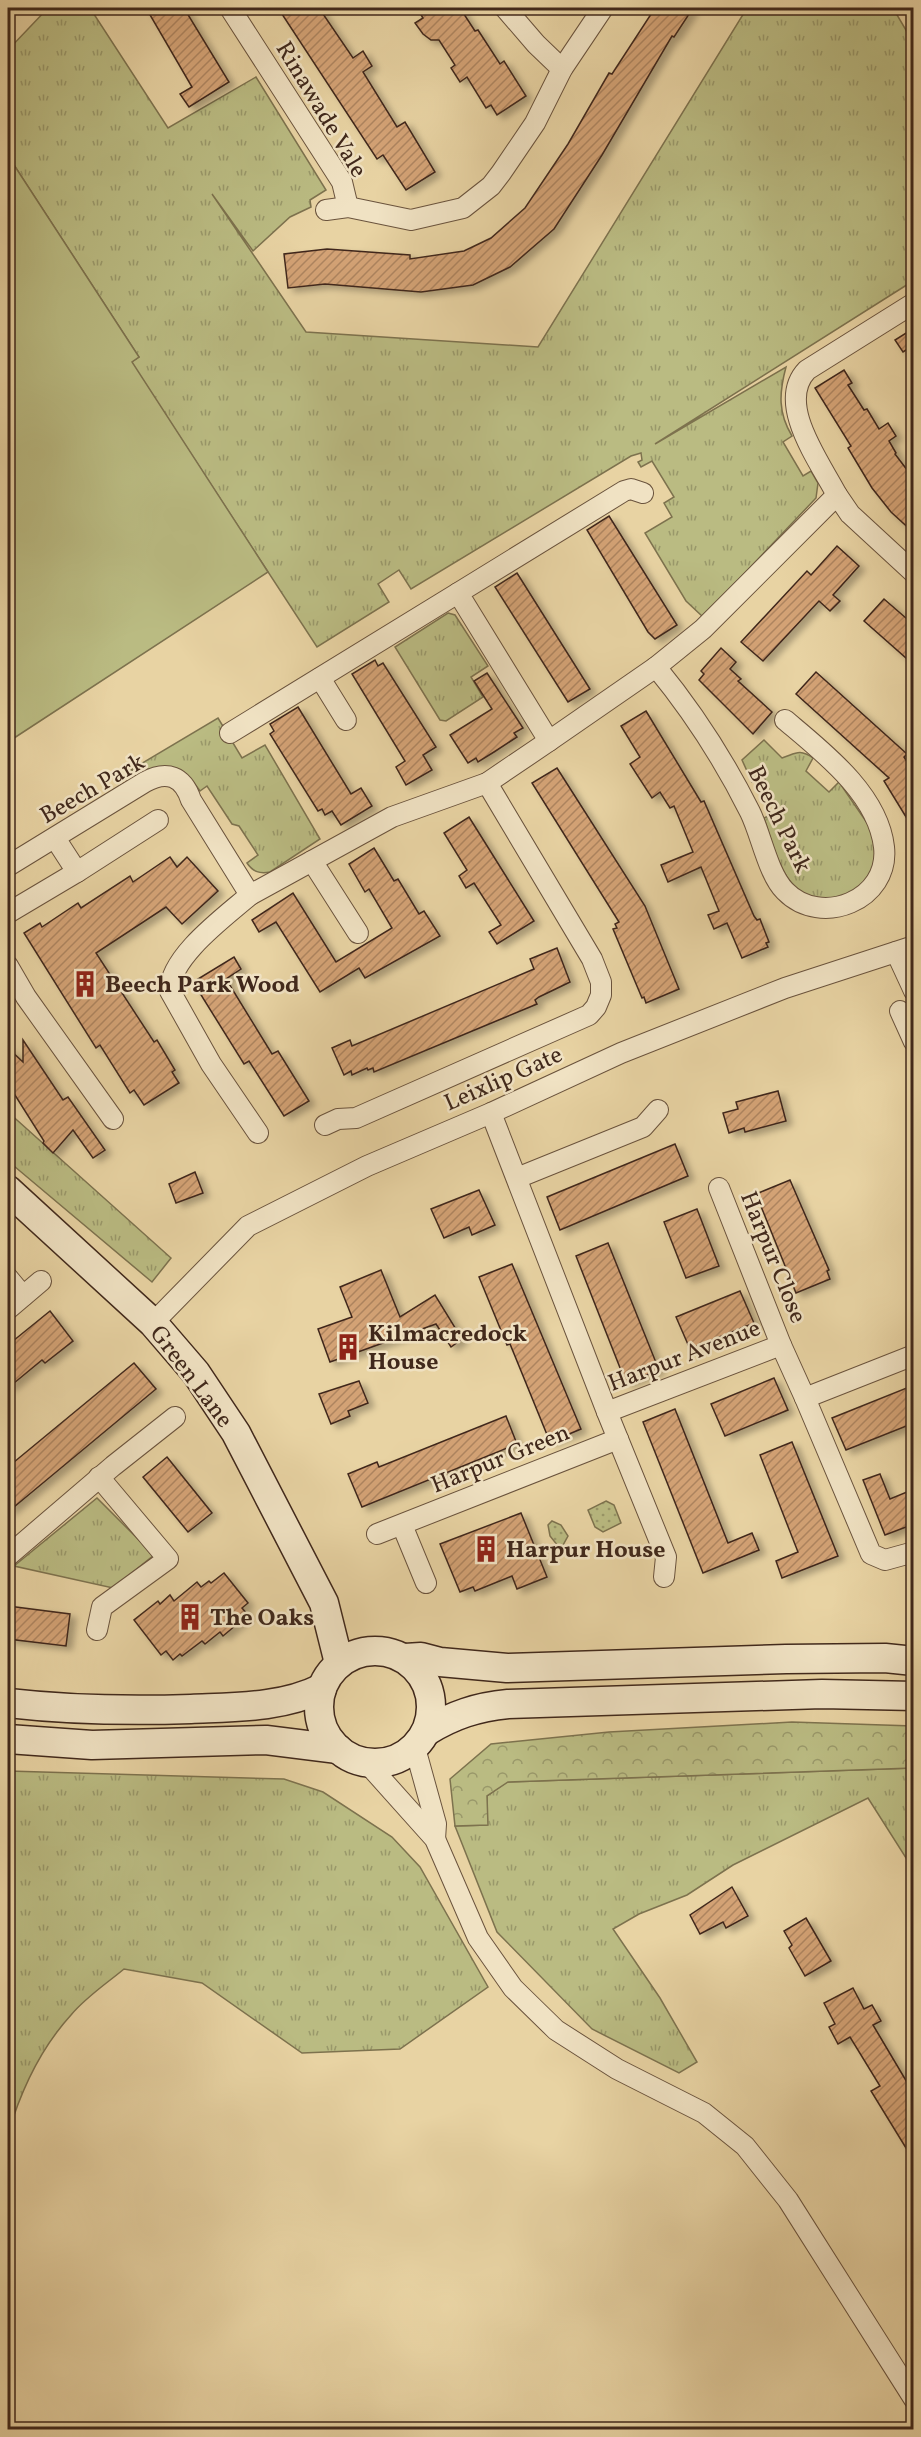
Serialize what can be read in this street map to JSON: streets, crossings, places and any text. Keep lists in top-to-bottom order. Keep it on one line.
{"streets":{"main road":["Green Lane"],"street":["Rinawade Vale","Beech Park","Leixlip Gate","Harpur Close","Harpur Avenue","Harpur Green"]},"crossings":[["Leixlip Gate","Harpur Avenue"],["Leixlip Gate","Green Lane"],["Harpur Close","Harpur Avenue"]],"places":{"building":["Beech Park Wood","Kilmacredock House","Harpur House","The Oaks"]}}
